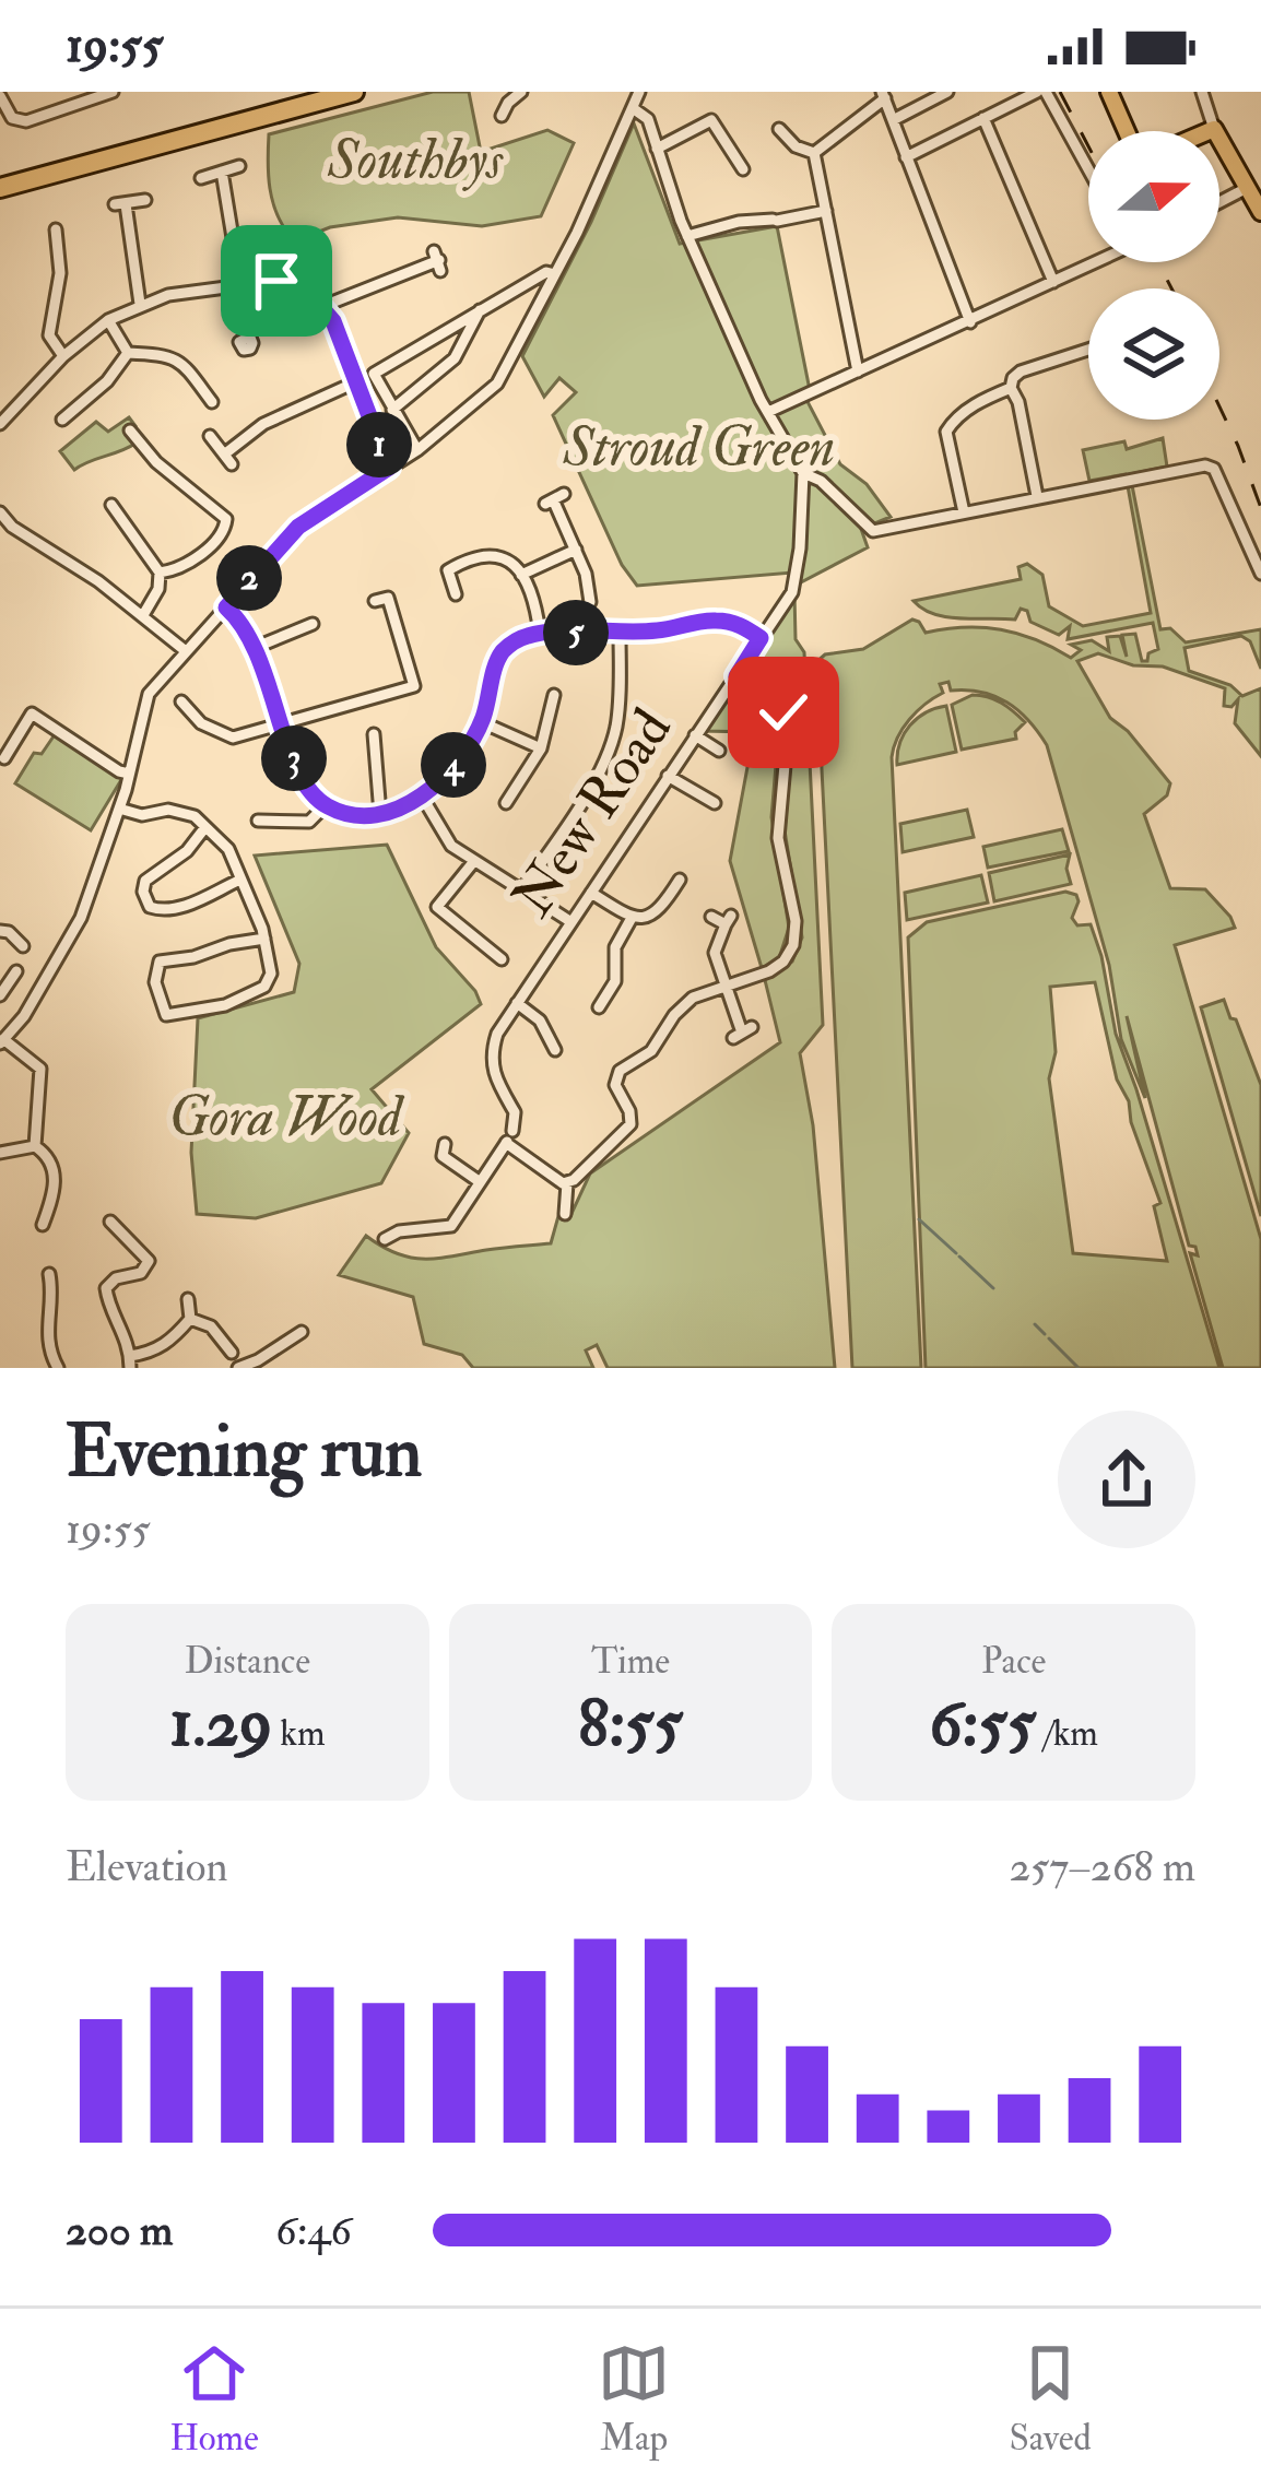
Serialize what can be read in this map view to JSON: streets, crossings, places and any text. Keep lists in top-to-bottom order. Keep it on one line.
{"streets":{"street":["New Road"]},"parks":["Southbys","Stroud Green","Gora Wood"],"north":"right","page":{"status":"19:55","pins":["1","2","5","3","4"],"heading":["Evening run","19:55"],"stats":[["Distance","1.29 km"],["Time","8:55"],["Pace","6:55 /km"]],"chart":["Elevation","257–268 m"],"list":[{"name":"200 m","note":"6:46"}],"tabs":["Home","Map","Saved"]}}
